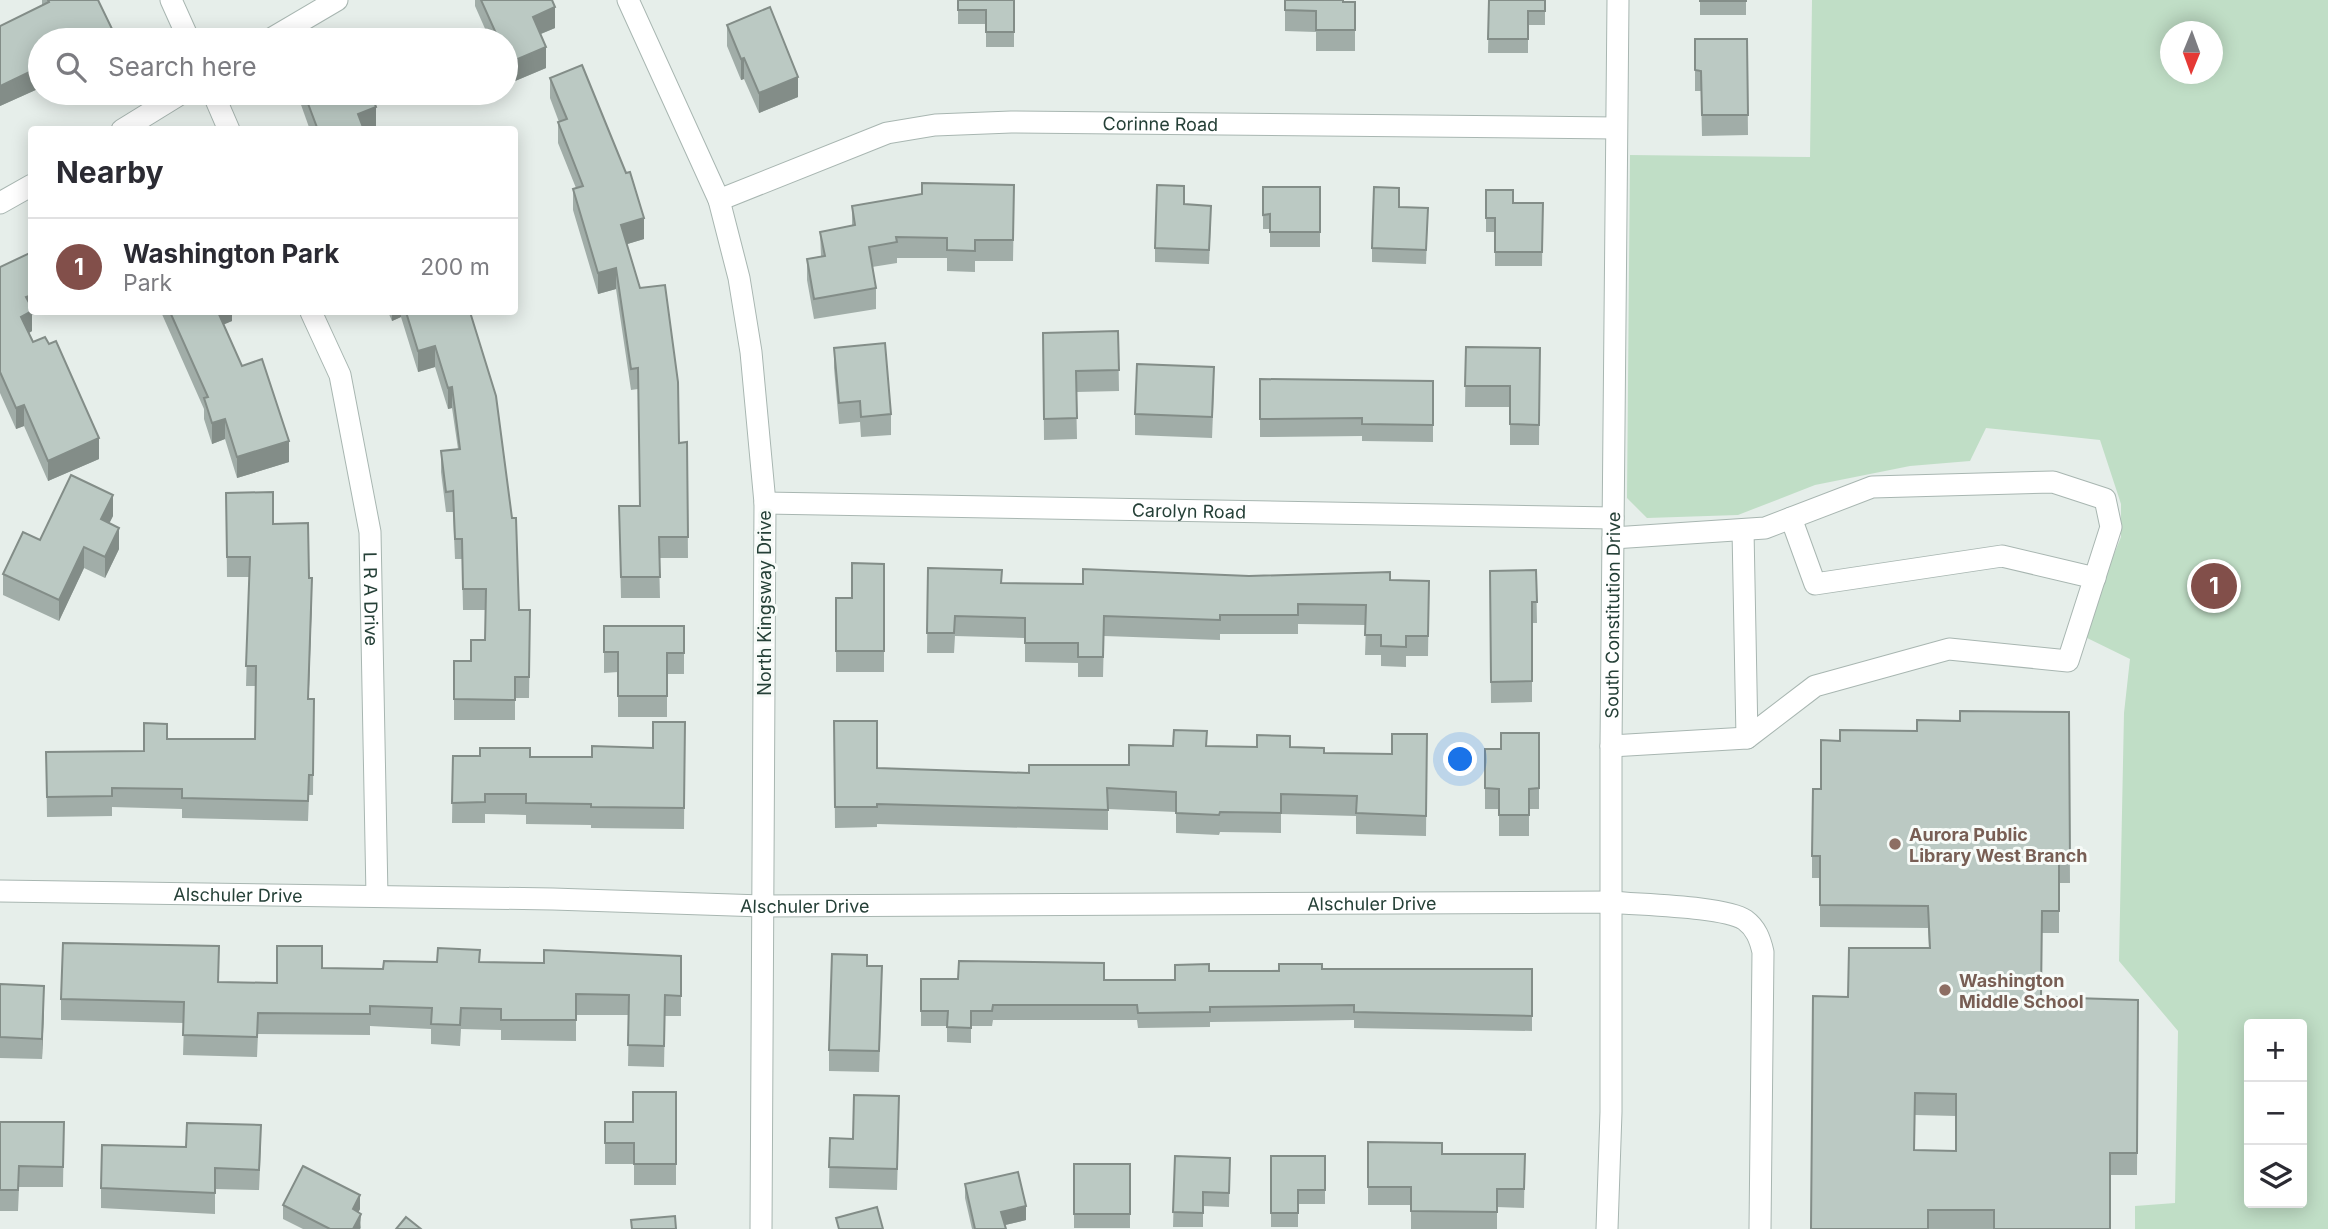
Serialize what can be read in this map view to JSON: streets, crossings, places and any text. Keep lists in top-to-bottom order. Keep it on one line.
{"streets":{"street":["Corinne Road","Carolyn Road","L R A Drive","North Kingsway Drive","South Constitution Drive","Alschuler Drive"]},"crossings":[["Corinne Road","North Kingsway Drive"],["Corinne Road","South Constitution Drive"],["Carolyn Road","North Kingsway Drive"],["Carolyn Road","South Constitution Drive"],["L R A Drive","Alschuler Drive"],["North Kingsway Drive","Alschuler Drive"],["South Constitution Drive","Alschuler Drive"]],"places":["Aurora Public Library West Branch","Washington Middle School"],"north":"bottom","page":{"search":"Search here","heading":"Nearby","list":[{"mark":"1","name":"Washington Park","note":"Park","value":"200 m"}],"pins":"1","map_buttons":["+","−"]}}
